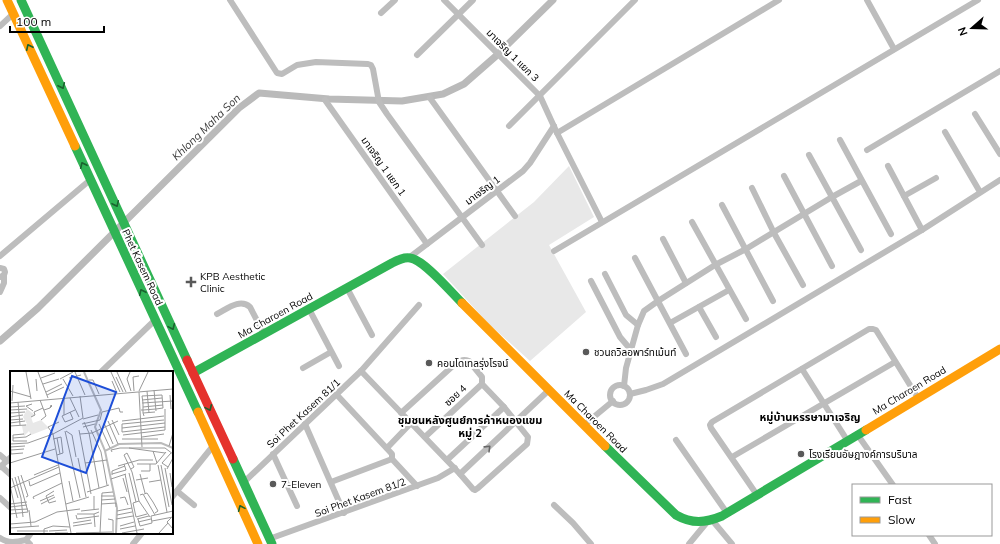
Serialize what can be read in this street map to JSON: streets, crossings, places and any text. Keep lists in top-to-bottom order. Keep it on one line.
{"streets":{"main road":["Phet Kasem Road","Ma Charoen Road"],"street":["มาเจริญ 1 แยก 3","มาเจริญ 1 แยก 1","มาเจริญ 1","ซอย 4","Soi Phet Kasem 81/1","Soi Phet Kasem 81/2"]},"crossings":[["มาเจริญ 1 แยก 3","มาเจริญ 1"],["มาเจริญ 1 แยก 1","มาเจริญ 1"],["มาเจริญ 1","Ma Charoen Road"],["Phet Kasem Road","Ma Charoen Road"],["Phet Kasem Road","Soi Phet Kasem 81/1"],["Phet Kasem Road","Soi Phet Kasem 81/2"]],"districts":["หมู่บ้านหรรษามาเจริญ","ชุมชนหลังศูนย์การค้าหนองแขม หมู่ 2"],"water":["Khlong Maha Son"],"places":{"health":["KPB Aesthetic Clinic"],"other":["ชวนถวิลอพาร์ทเม้นท์","คอนโดเทลรุ่งโรจน์","โรงเรียนอัษฎางค์การบริบาล","7-Eleven"]},"legend":["Fast","Slow"],"scale_bar":"100 m","north":"left"}
